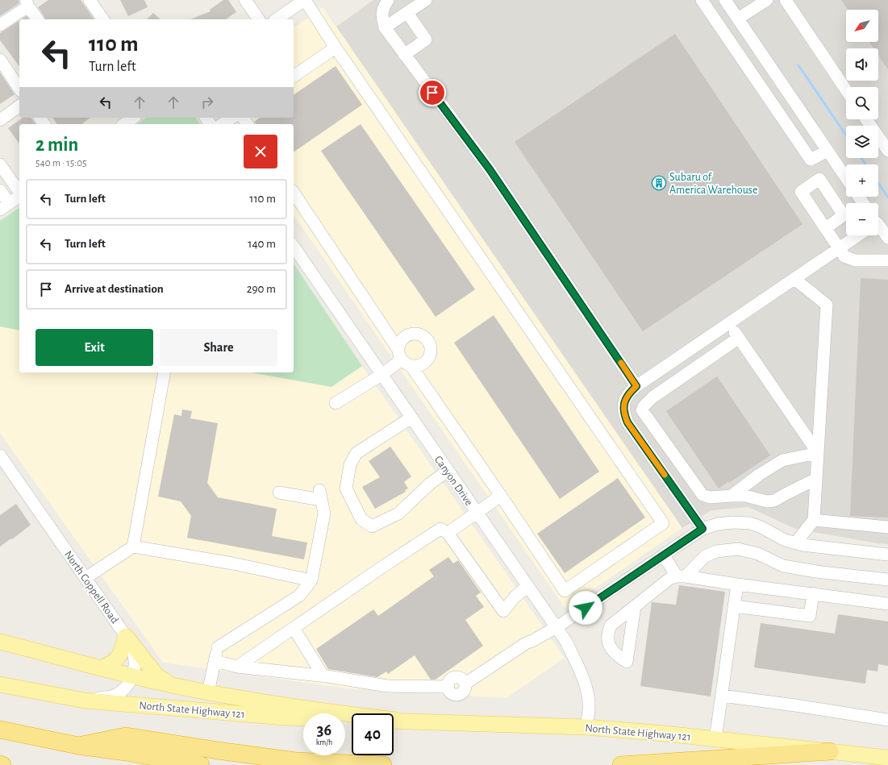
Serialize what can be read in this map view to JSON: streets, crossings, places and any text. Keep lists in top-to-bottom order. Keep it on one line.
{"streets":{"main road":["North State Highway 121"],"street":["Canyon Drive","North Coppell Road"]},"crossings":[["Canyon Drive","North State Highway 121"],["North Coppell Road","North State Highway 121"]],"places":{"building":["Subaru of America Warehouse"]},"north":"bottom left","page":{"map_buttons":["+","−"],"turn":["110 m","Turn left"],"heading":["2 min","540 m · 15:05"],"list":[{"name":"Turn left","value":"110 m"},{"name":"Turn left","value":"140 m"},{"name":"Arrive at destination","value":"290 m"}],"buttons":["Exit","Share"],"speed":"36 km/h","limit":"40"}}
